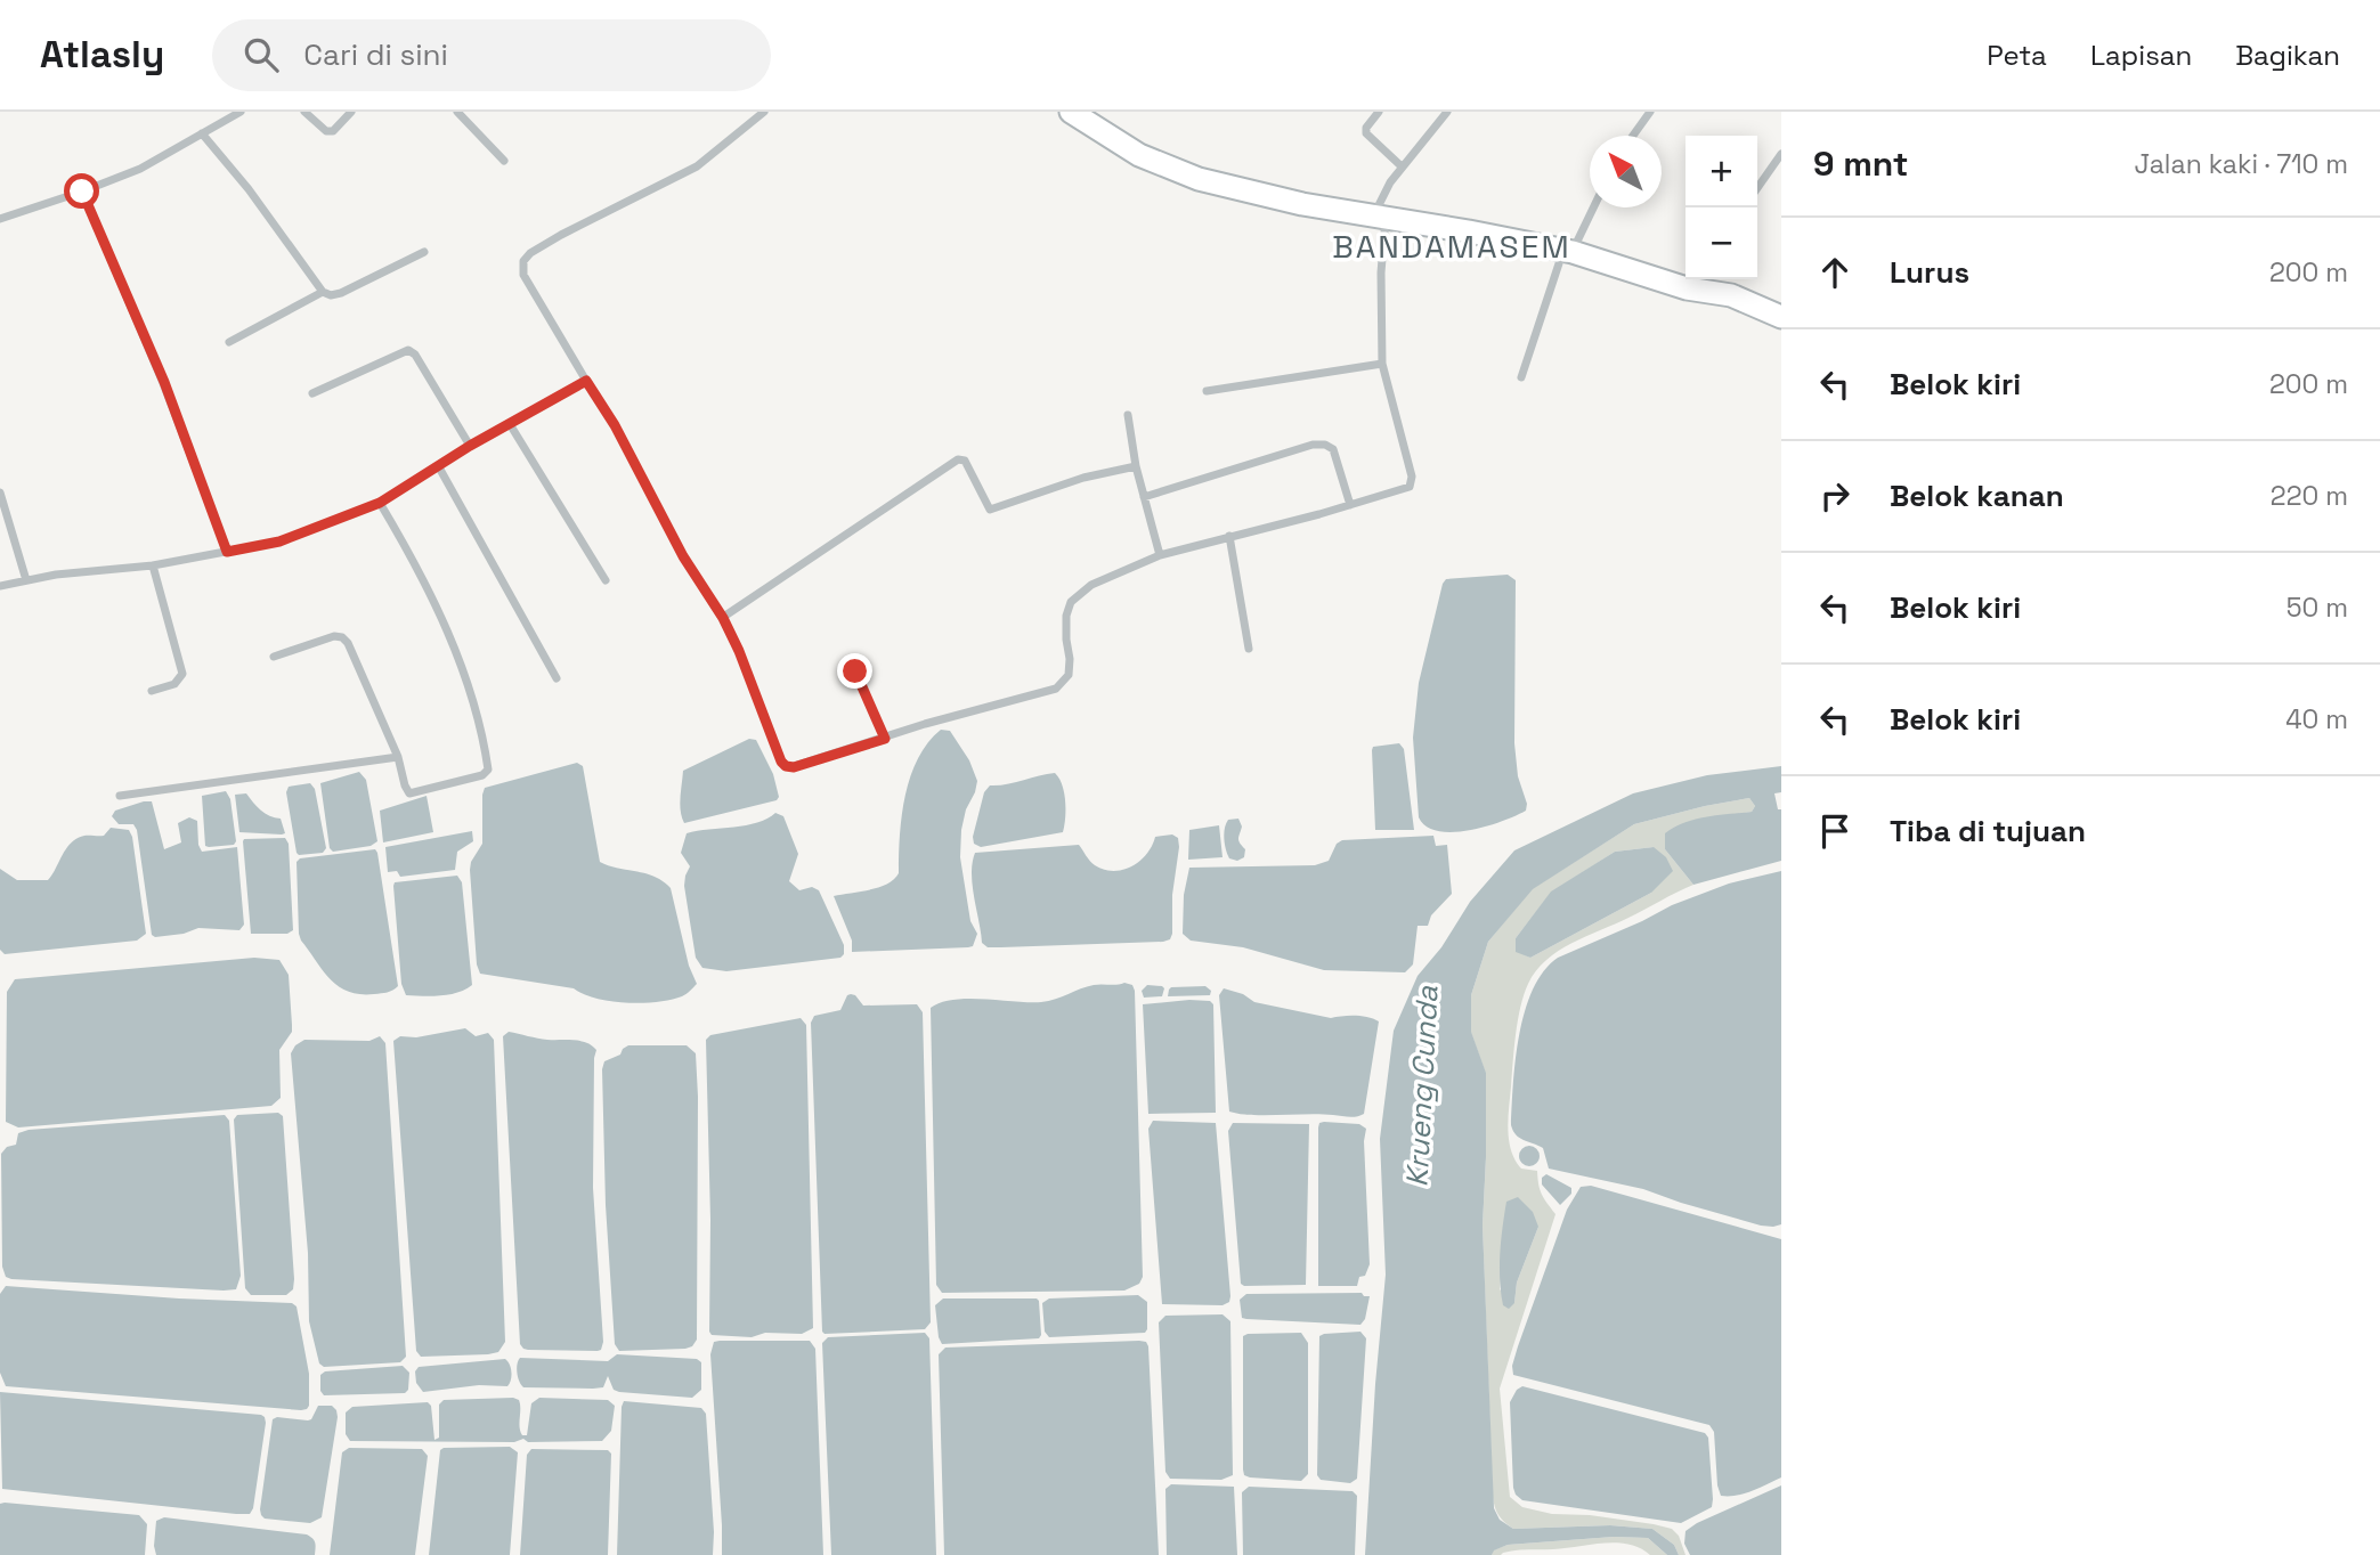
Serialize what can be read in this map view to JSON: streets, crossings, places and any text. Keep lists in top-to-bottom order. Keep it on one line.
{"districts":["BANDAMASEM"],"water":["Krueng Cunda"],"north":"top left","page":{"header":"Atlasly","search":"Cari di sini","nav":["Peta","Lapisan","Bagikan"],"heading":["9 mnt","Jalan kaki · 710 m"],"map_buttons":["+","−"],"list":[["Lurus","200 m"],["Belok kiri","200 m"],["Belok kanan","220 m"],["Belok kiri","50 m"],["Belok kiri","40 m"],"Tiba di tujuan"]}}
